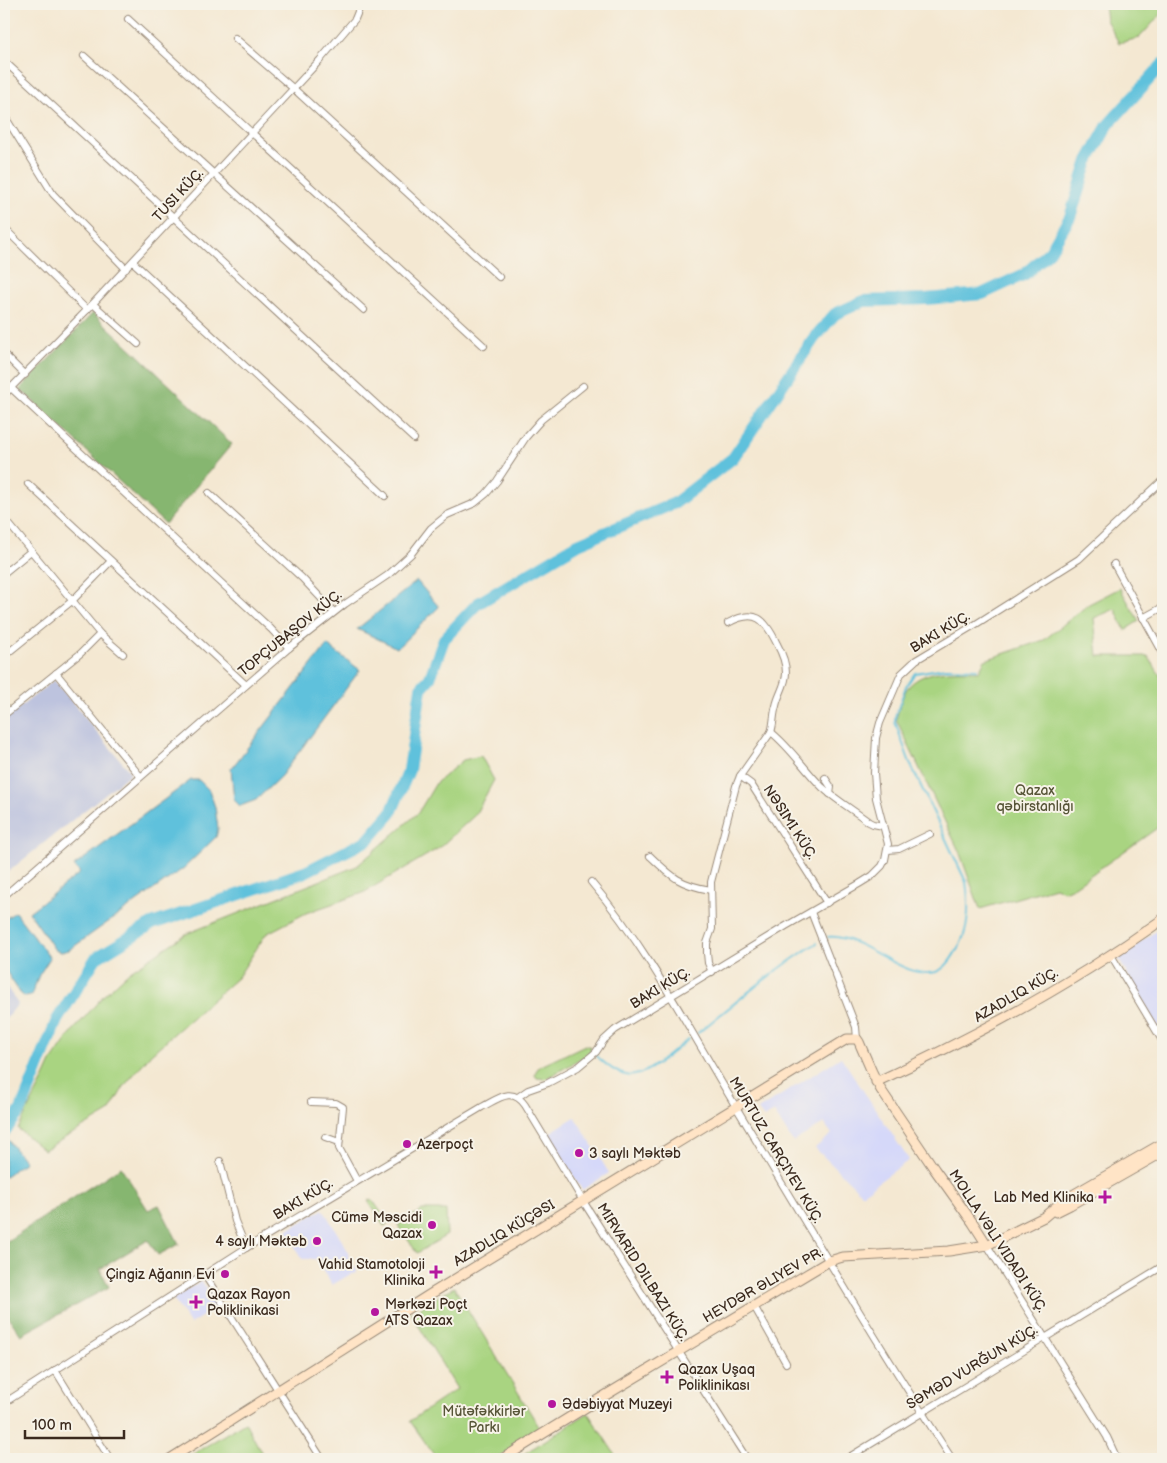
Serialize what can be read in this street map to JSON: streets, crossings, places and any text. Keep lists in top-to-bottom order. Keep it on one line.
{"streets":{"street":["TUSI KÜÇ.","TOPÇUBAŞOV KÜÇ.","NƏSIMI KÜÇ.","MOLLA VƏLI VIDADI KÜÇ.","MIRVARID DILBAZI KÜÇ.","HEYDƏR ƏLIYEV PR.","SƏMƏD VURĞUN KÜÇ."]},"crossings":[["MOLLA VƏLI VIDADI KÜÇ.","HEYDƏR ƏLIYEV PR."],["MOLLA VƏLI VIDADI KÜÇ.","SƏMƏD VURĞUN KÜÇ."],["MIRVARID DILBAZI KÜÇ.","HEYDƏR ƏLIYEV PR."]],"parks":["Qazax qəbirstanlığı","Mütəfəkkirlər Parkı"],"places":{"other":["Azerpoçt","3 saylı Məktəb","Cümə Məscidi Qazax","4 saylı Məktəb","Çingiz Ağanın Evi","Mərkəzi Poçt ATS Qazax","Ədəbiyyat Muzeyi"],"health":["Lab Med Klinika","Vahid Stamotoloji Klinika","Qazax Rayon Poliklinikasi","Qazax Uşaq Poliklinikası"]},"scale_bar":"100 m"}
